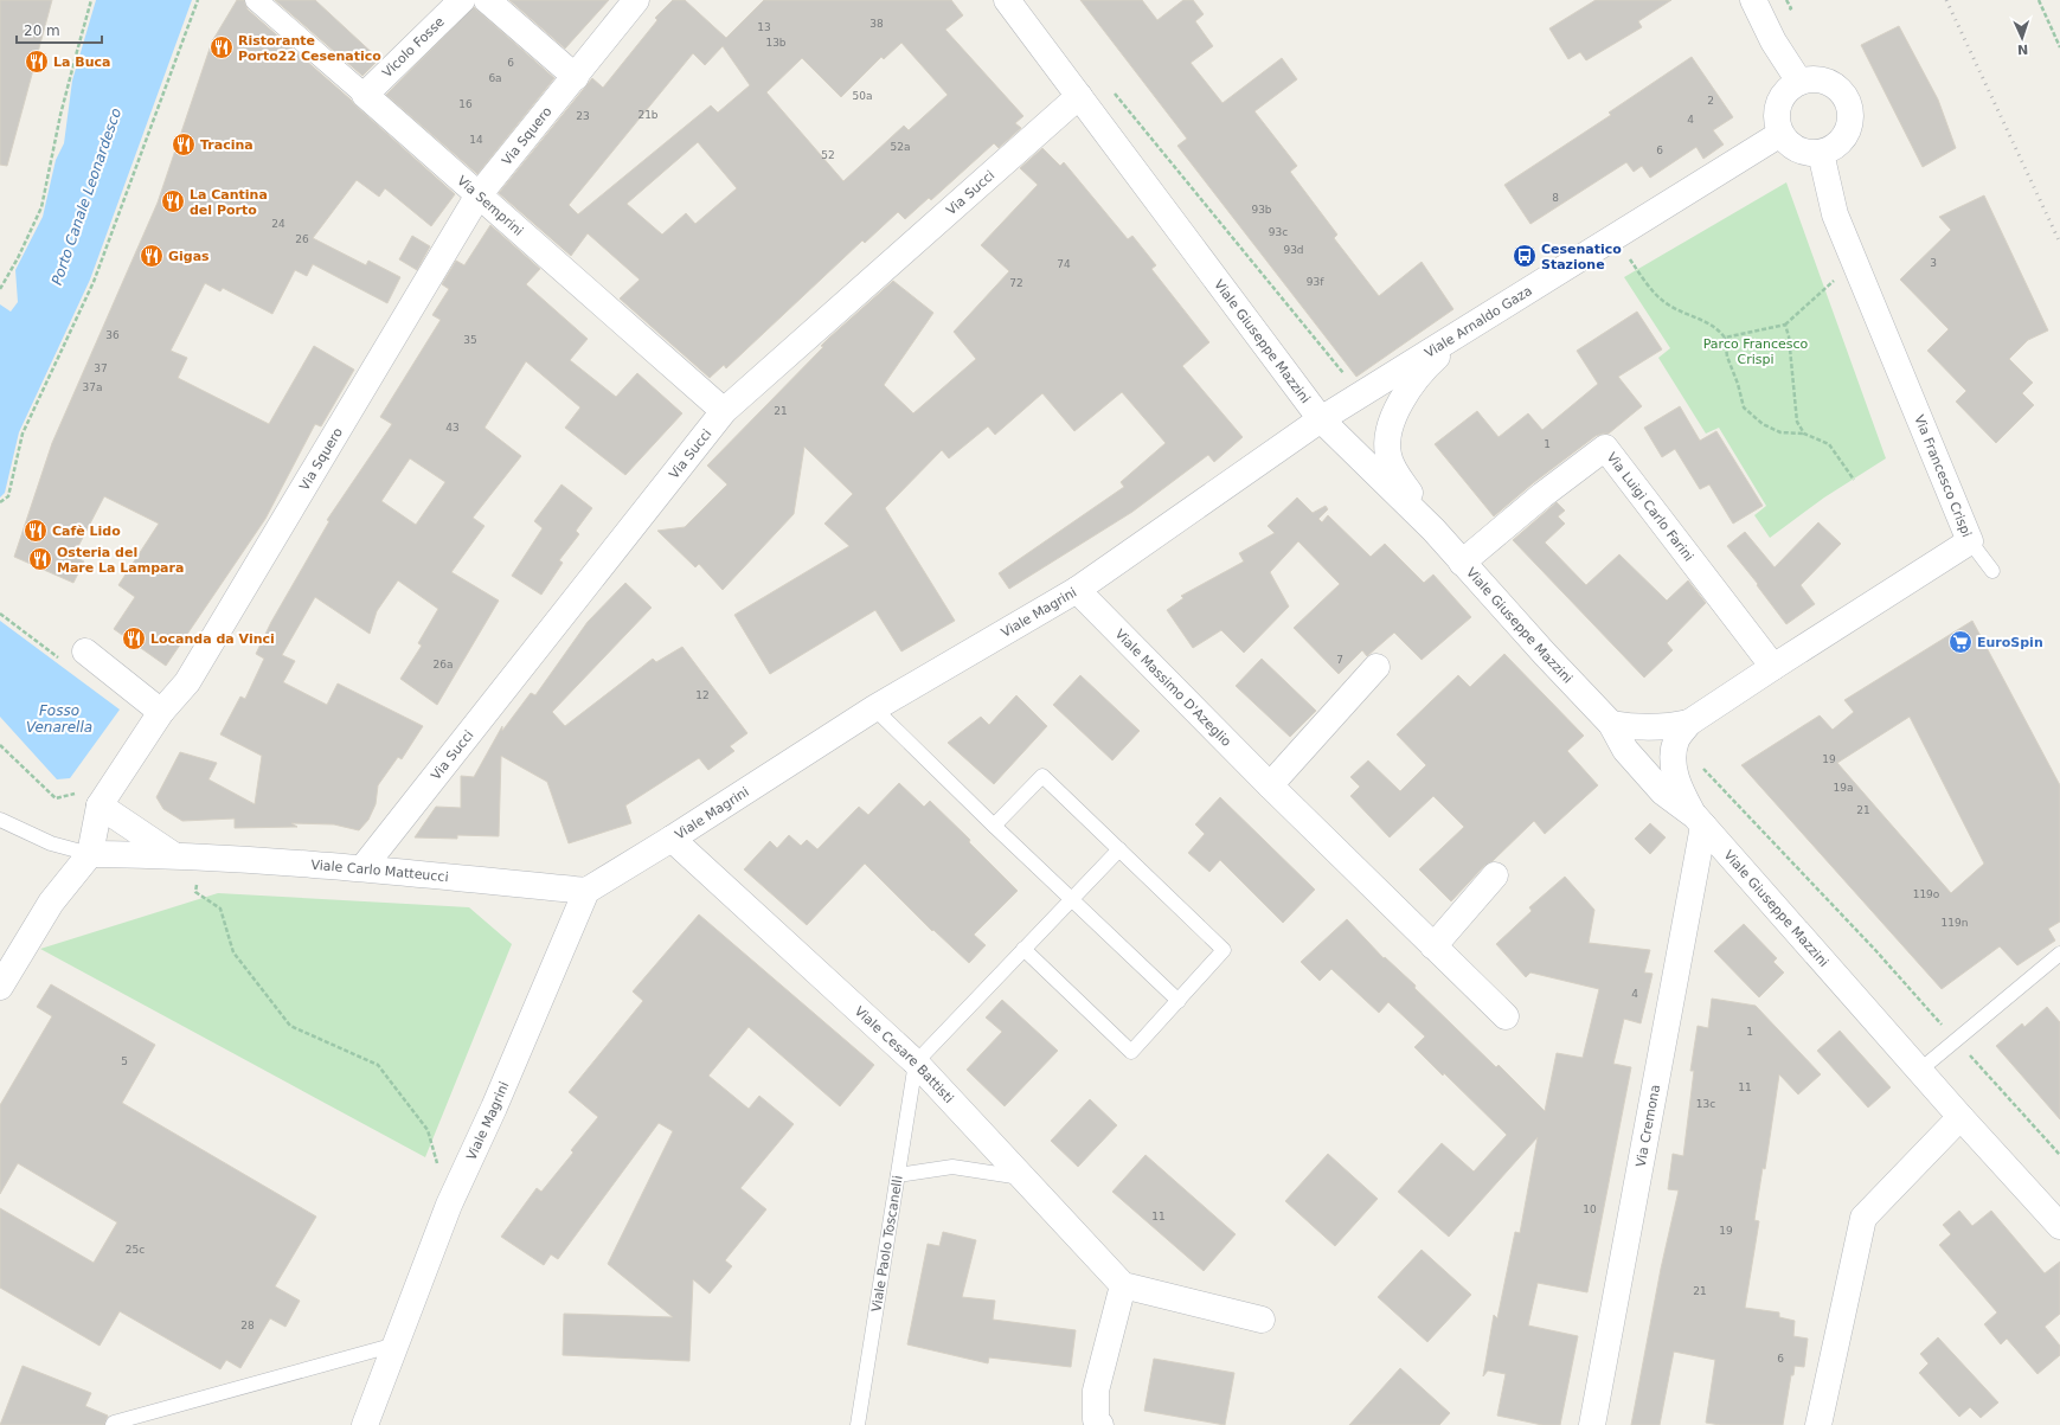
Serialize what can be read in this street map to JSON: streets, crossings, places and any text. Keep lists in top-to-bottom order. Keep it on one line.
{"streets":{"street":["Vicolo Fosse","Via Squero","Via Succi","Via Semprini","Viale Arnaldo Gaza","Viale Giuseppe Mazzini","Via Francesco Crispi","Via Luigi Carlo Farini","Viale Magrini","Viale Massimo D'Azeglio","Viale Carlo Matteucci","Viale Cesare Battisti","Via Cremona"],"lane":["Viale Paolo Toscanelli"]},"crossings":[["Vicolo Fosse","Via Semprini"],["Via Squero","Via Semprini"],["Via Squero","Viale Carlo Matteucci"],["Via Succi","Via Semprini"],["Via Succi","Viale Giuseppe Mazzini"],["Via Succi","Viale Carlo Matteucci"],["Viale Arnaldo Gaza","Viale Giuseppe Mazzini"],["Viale Arnaldo Gaza","Via Francesco Crispi"],["Viale Arnaldo Gaza","Viale Magrini"],["Viale Giuseppe Mazzini","Via Francesco Crispi"],["Viale Giuseppe Mazzini","Via Luigi Carlo Farini"],["Viale Giuseppe Mazzini","Viale Magrini"],["Viale Giuseppe Mazzini","Via Cremona"],["Via Francesco Crispi","Via Luigi Carlo Farini"],["Via Francesco Crispi","Via Cremona"],["Viale Magrini","Viale Massimo D'Azeglio"],["Viale Magrini","Viale Carlo Matteucci"],["Viale Magrini","Viale Cesare Battisti"],["Viale Cesare Battisti","Viale Paolo Toscanelli"]],"water":["Porto Canale Leonardesco","Fosso Venarella"],"parks":["Parco Francesco Crispi"],"places":{"restaurant":["Ristorante Porto22 Cesenatico","La Buca","Tracina","La Cantina del Porto","Gigas","Cafè Lido","Osteria del Mare La Lampara","Locanda da Vinci"],"bus stop":["Cesenatico Stazione"],"supermarket":["EuroSpin"]},"house_numbers":["38","13","13b","6","6a","50a","2","16","21b","23","4","14","52a","6","52","8","93b","24","93c","26","93d","3","74","93f","72","36","35","37","37a","21","43","1","7","26a","12","19","19a","21","119o","119n","4","1","5","11","13c","10","11","19","25c","21","28","6"],"scale_bar":"20 m","north":"bottom"}
